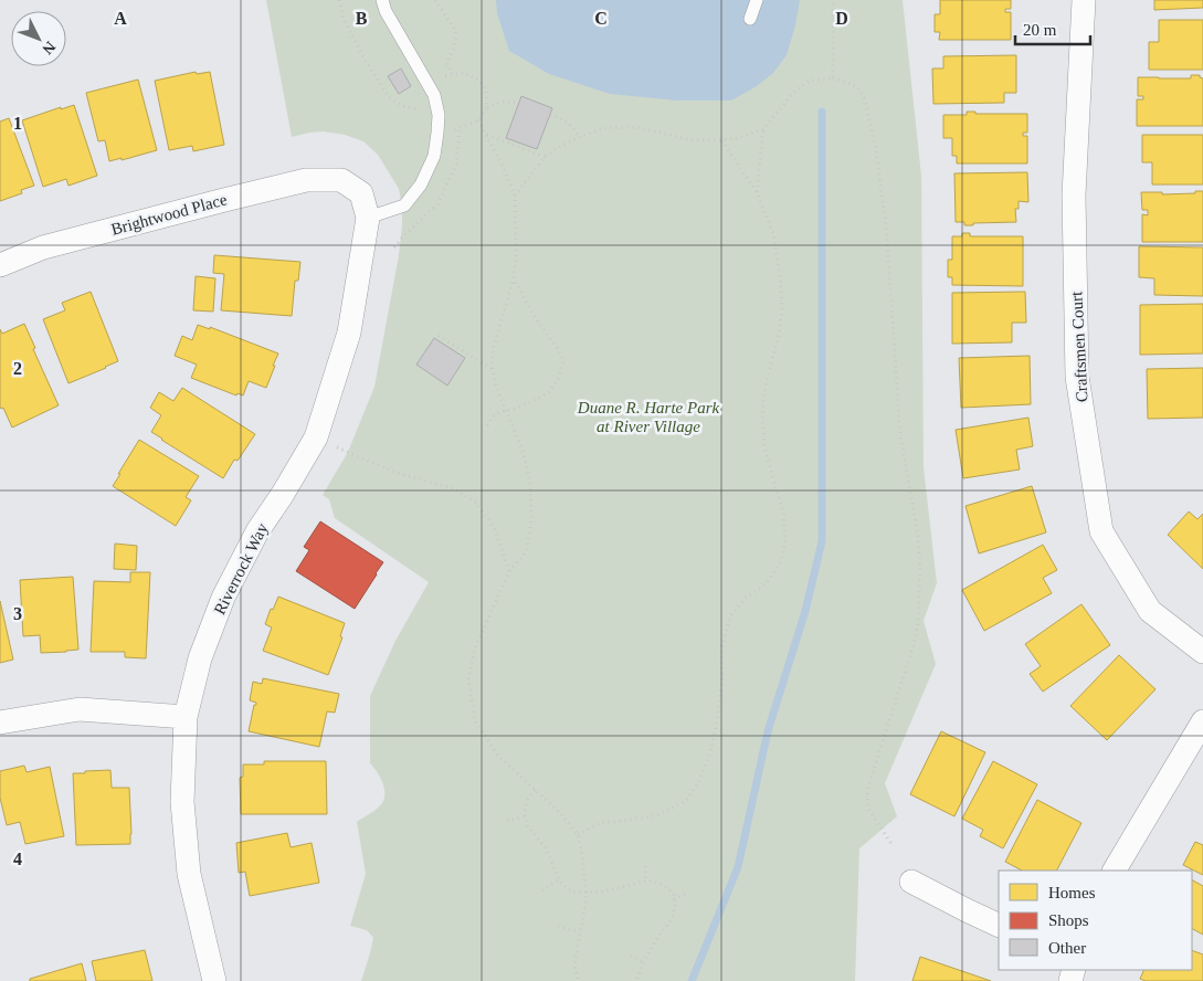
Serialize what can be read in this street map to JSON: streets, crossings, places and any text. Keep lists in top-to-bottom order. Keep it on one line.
{"streets":{"street":["Brightwood Place","Craftsmen Court","Riverrock Way"]},"crossings":[["Brightwood Place","Riverrock Way"]],"parks":["Duane R. Harte Park at River Village"],"legend":["Homes","Shops","Other"],"scale_bar":"20 m","north":"bottom right","grid":{"columns":["A","B","C","D"],"rows":["1","2","3","4"]}}
